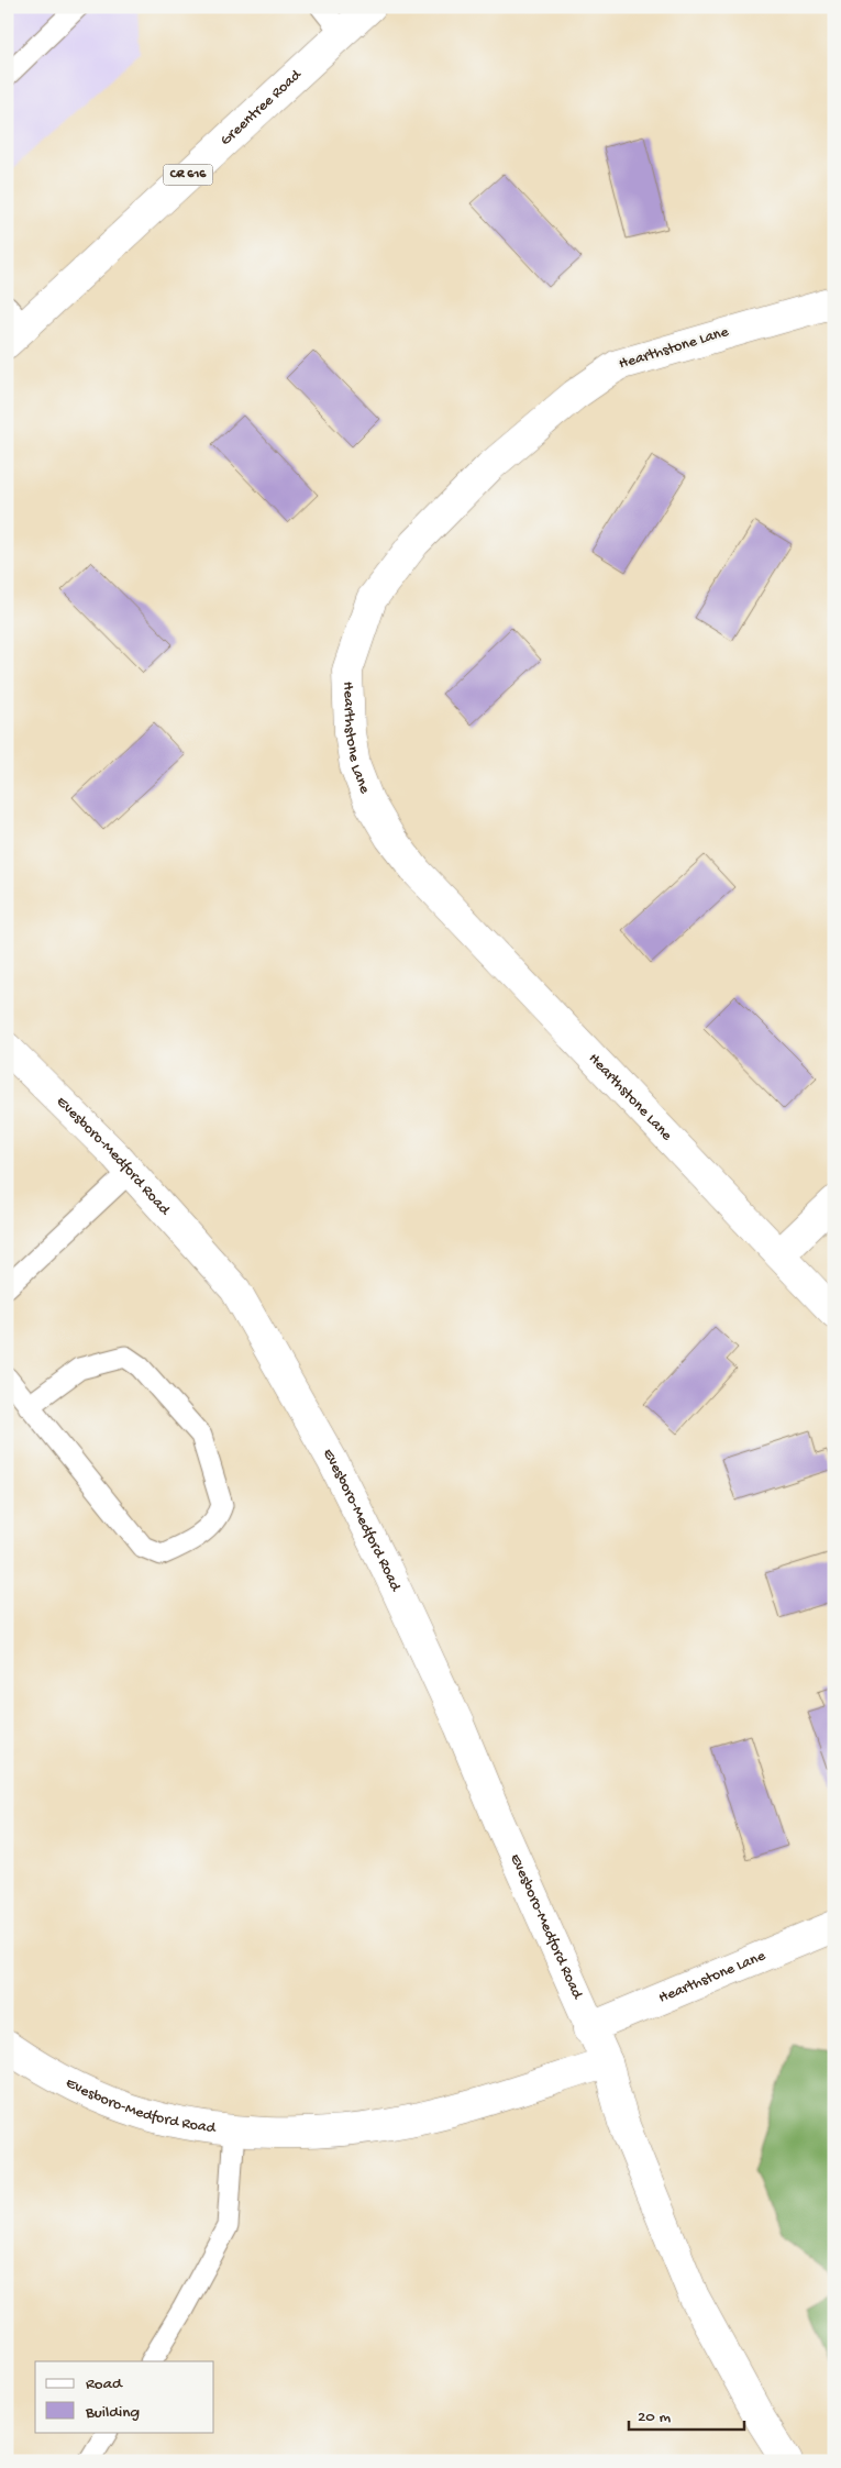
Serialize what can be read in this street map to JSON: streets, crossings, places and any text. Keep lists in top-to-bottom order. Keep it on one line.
{"streets":{"street":["Greentree Road","CR 616","Hearthstone Lane","Evesboro-Medford Road"]},"crossings":[["Hearthstone Lane","Evesboro-Medford Road"]],"legend":["Road","Building"],"scale_bar":"20 m"}
